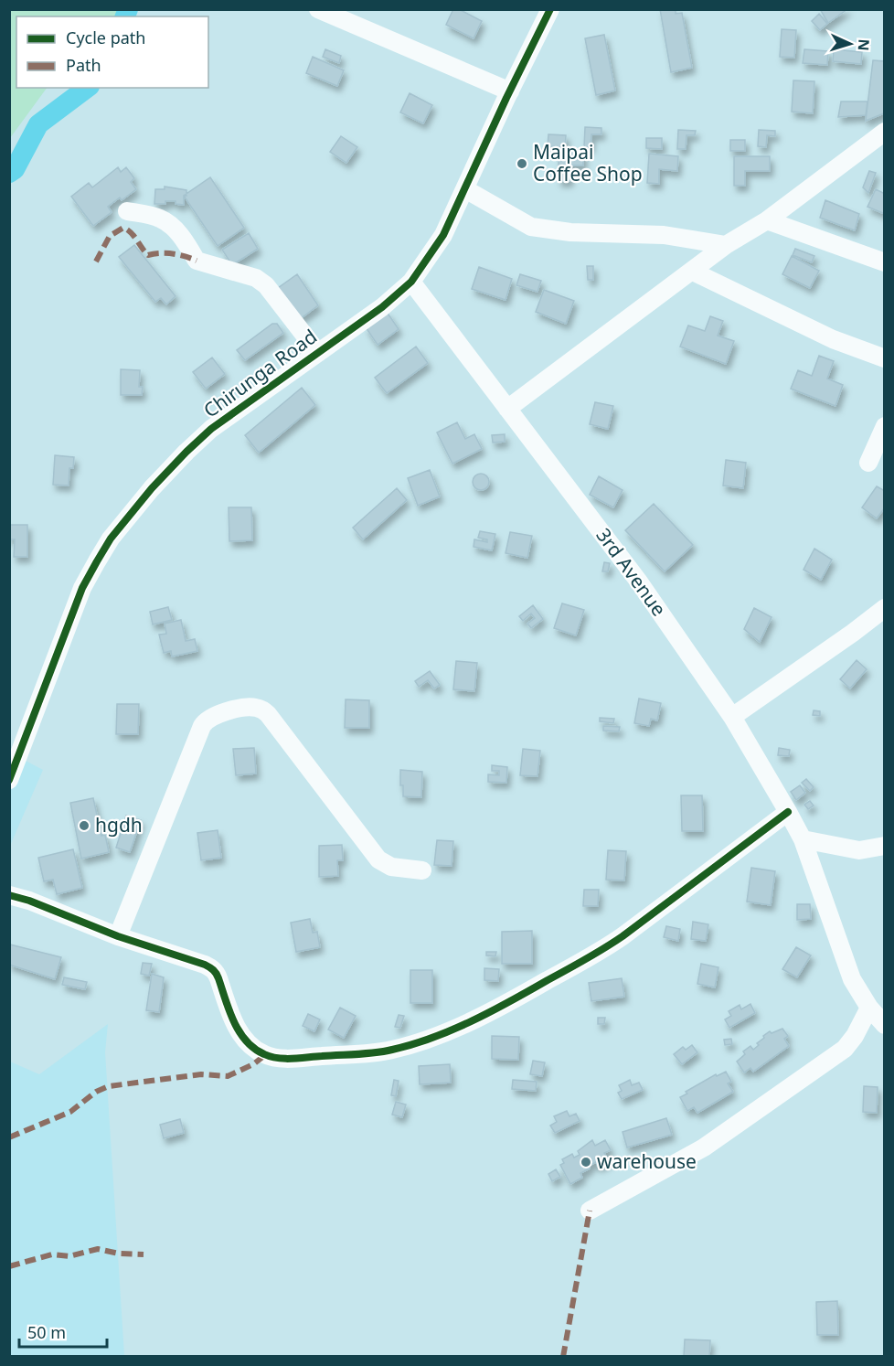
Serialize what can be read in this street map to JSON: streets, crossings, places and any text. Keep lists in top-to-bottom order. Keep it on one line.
{"streets":{"street":["Chirunga Road","3rd Avenue"]},"crossings":[["Chirunga Road","3rd Avenue"]],"places":["Maipai Coffee Shop","hgdh","warehouse"],"legend":["Cycle path","Path"],"scale_bar":"50 m","north":"right"}
